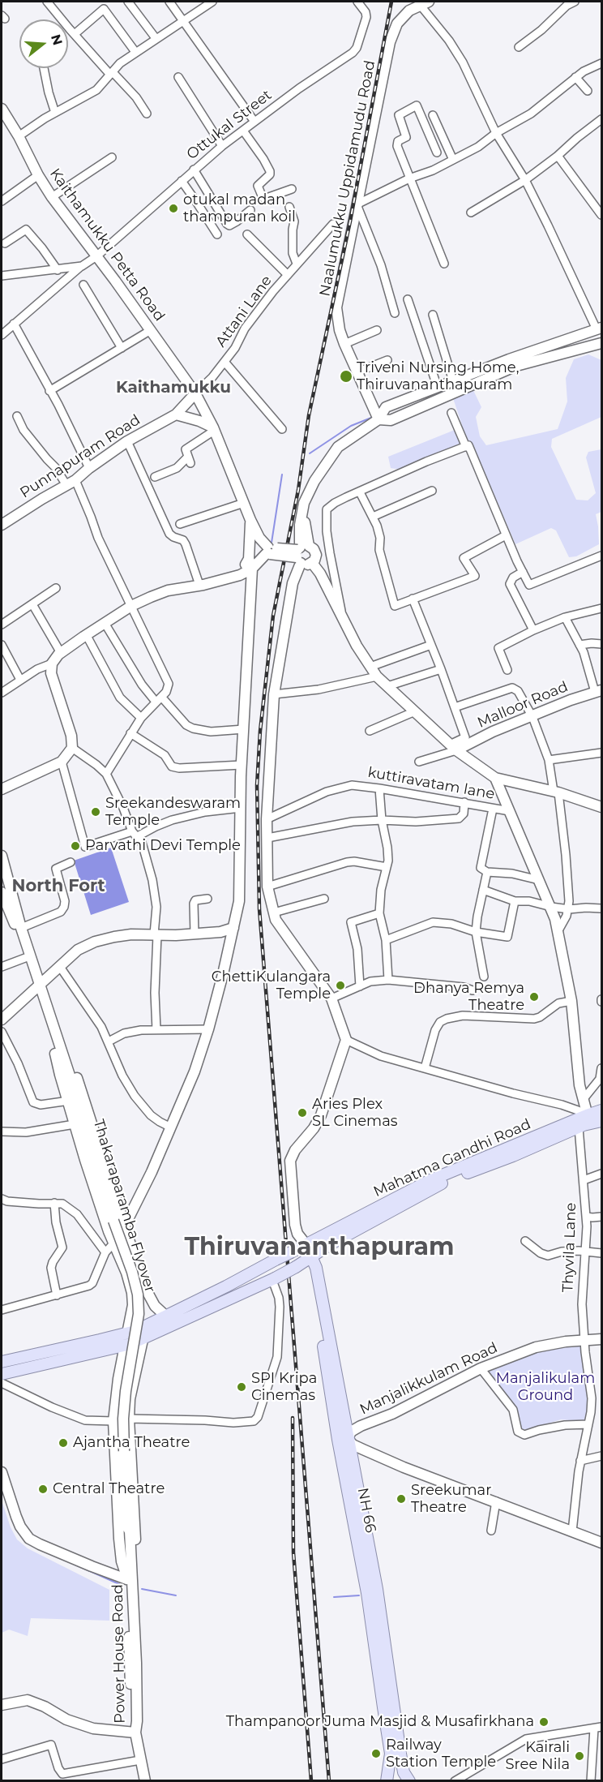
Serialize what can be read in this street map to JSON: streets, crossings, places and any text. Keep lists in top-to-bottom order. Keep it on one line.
{"streets":{"main road":["Mahatma Gandhi Road","NH 66"],"street":["Ottukal Street","Naalumukku Uppidamudu Road","Kaithamukku Petta Road","Attani Lane","Punnapuram Road","Malloor Road","kuttiravatam lane","Thakaraparamba Flyover","Thyvila Lane","Manjalikkulam Road","Power House Road"]},"crossings":[["Ottukal Street","Kaithamukku Petta Road"],["Kaithamukku Petta Road","Attani Lane"],["Kaithamukku Petta Road","Punnapuram Road"],["Attani Lane","Punnapuram Road"],["Mahatma Gandhi Road","Thyvila Lane"],["Mahatma Gandhi Road","NH 66"],["Thakaraparamba Flyover","Power House Road"],["Thyvila Lane","Manjalikkulam Road"],["Manjalikkulam Road","NH 66"]],"districts":["Kaithamukku","North Fort","Thiruvananthapuram"],"parks":["Manjalikulam Ground"],"places":["otukal madan thampuran koil","Triveni Nursing Home, Thiruvananthapuram","Sreekandeswaram Temple","Parvathi Devi Temple","ChettiKulangara Temple","Dhanya Remya Theatre","Aries Plex SL Cinemas","SPI Kripa Cinemas","Ajantha Theatre","Central Theatre","Sreekumar Theatre","Thampanoor Juma Masjid & Musafirkhana","Railway Station Temple","Kairali Sree Nila"],"north":"right"}
